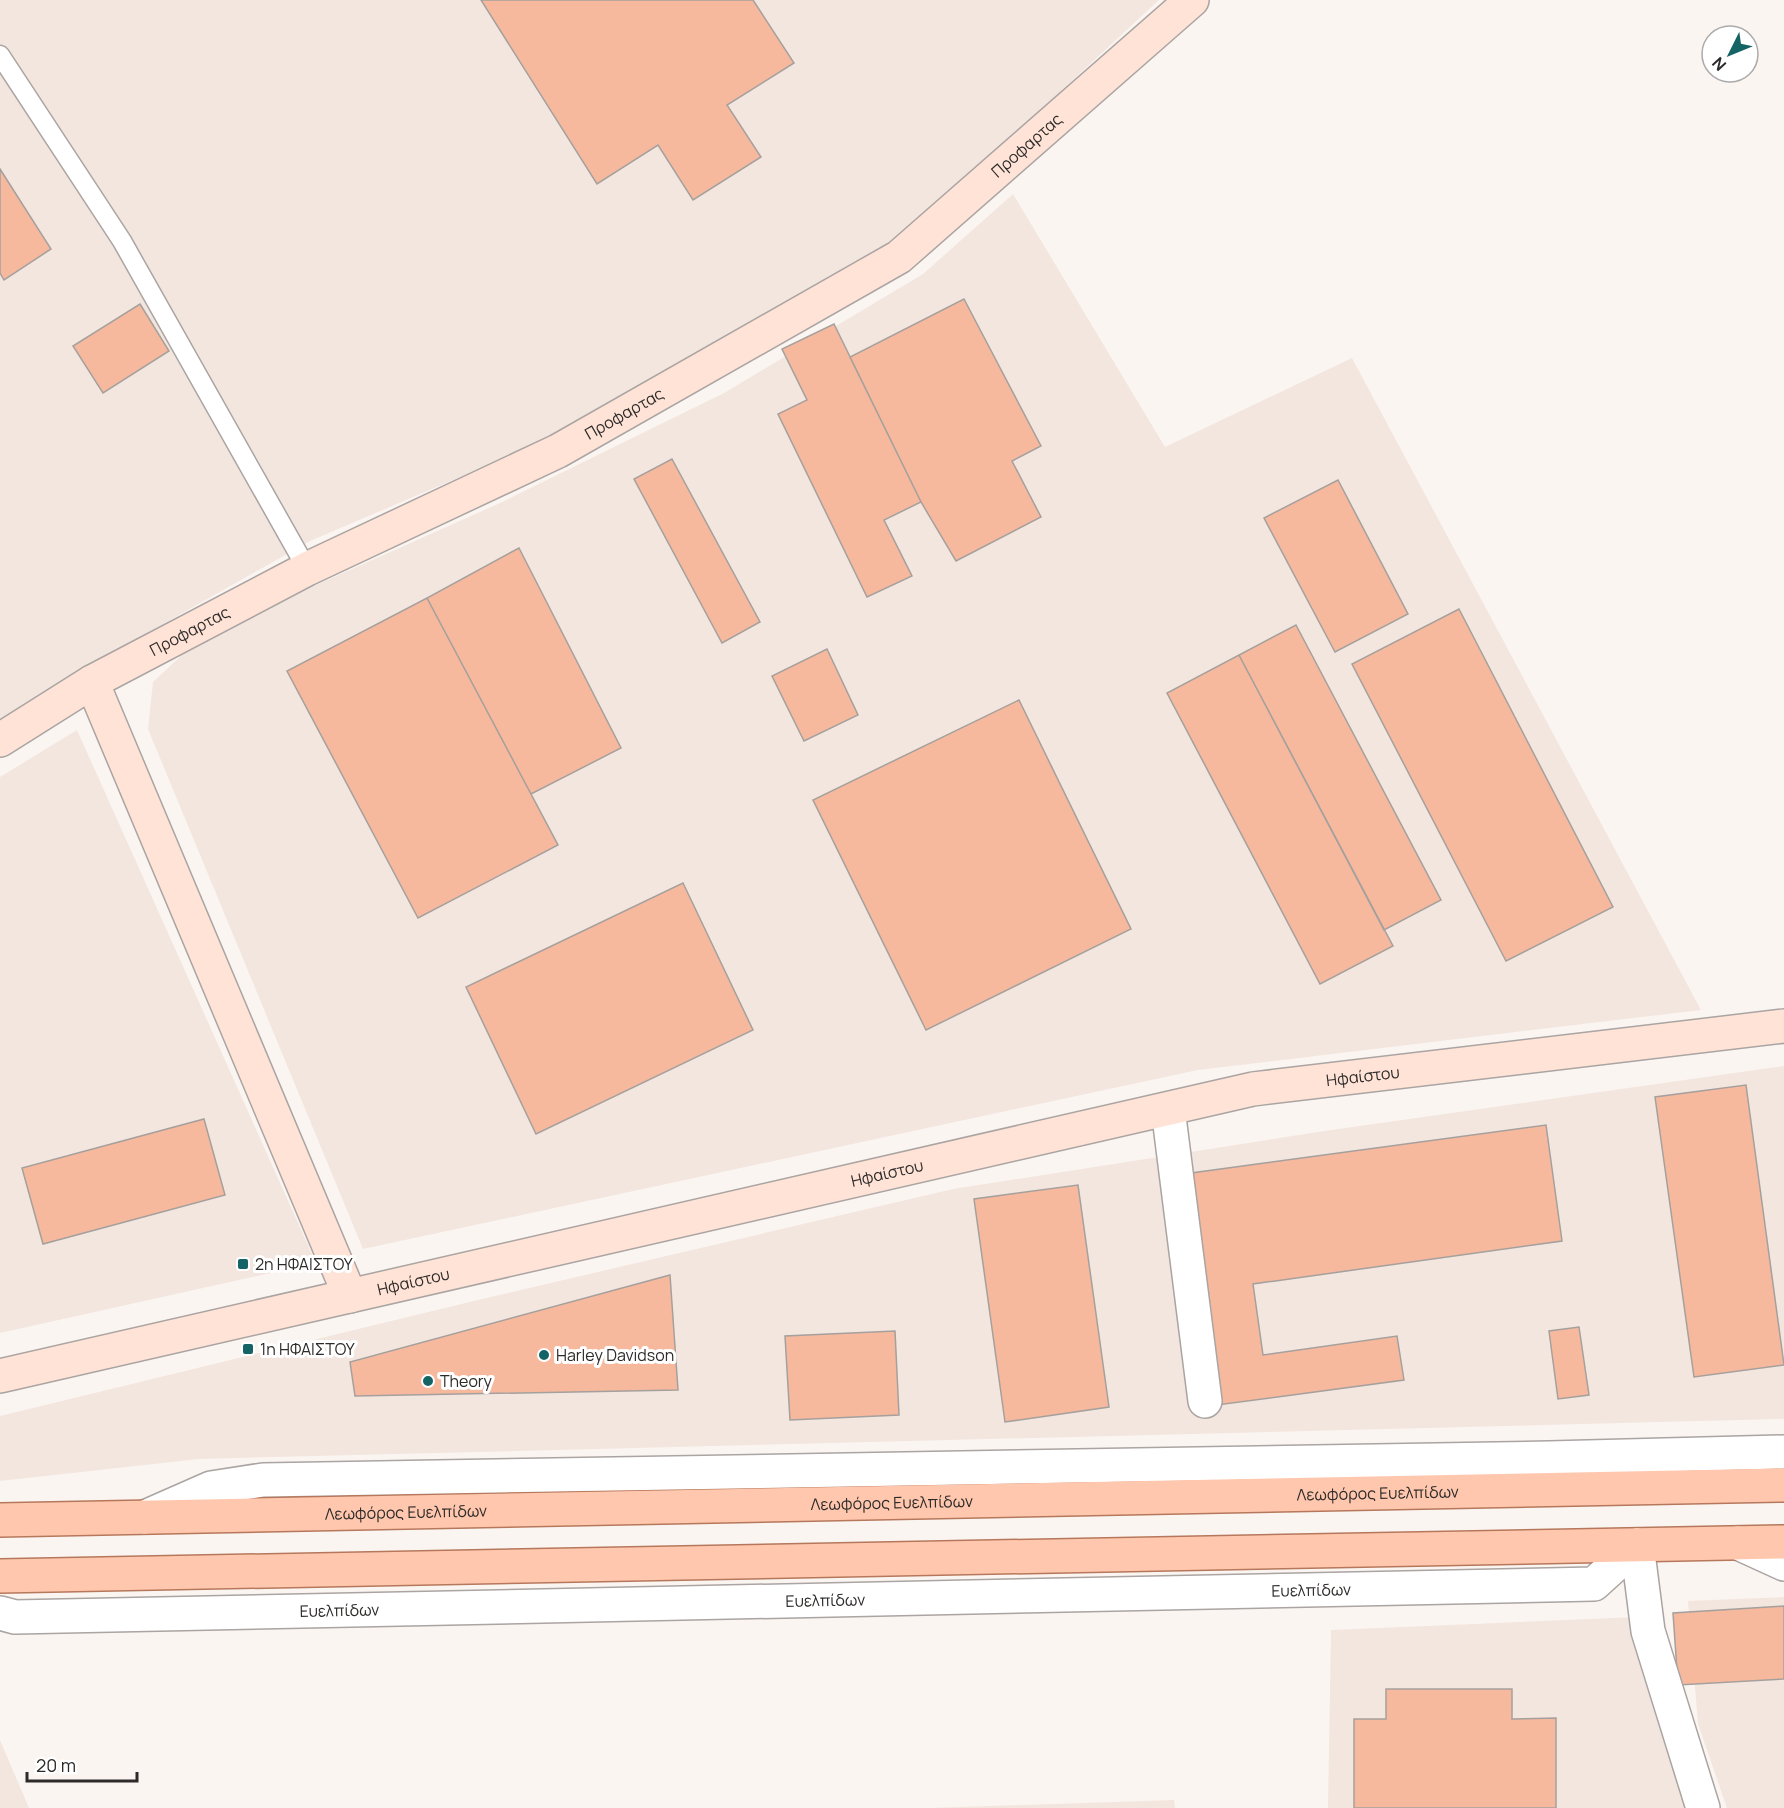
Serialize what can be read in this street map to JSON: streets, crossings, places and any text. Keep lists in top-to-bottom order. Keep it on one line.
{"streets":{"main road":["Λεωφόρος Ευελπίδων"],"street":["Προφαρτας","Ηφαίστου","Ευελπίδων"]},"places":{"transit":["2η ΗΦΑΙΣΤΟΥ","1η ΗΦΑΙΣΤΟΥ"],"other":["Harley Davidson","Theory"]},"scale_bar":"20 m","north":"bottom left"}
